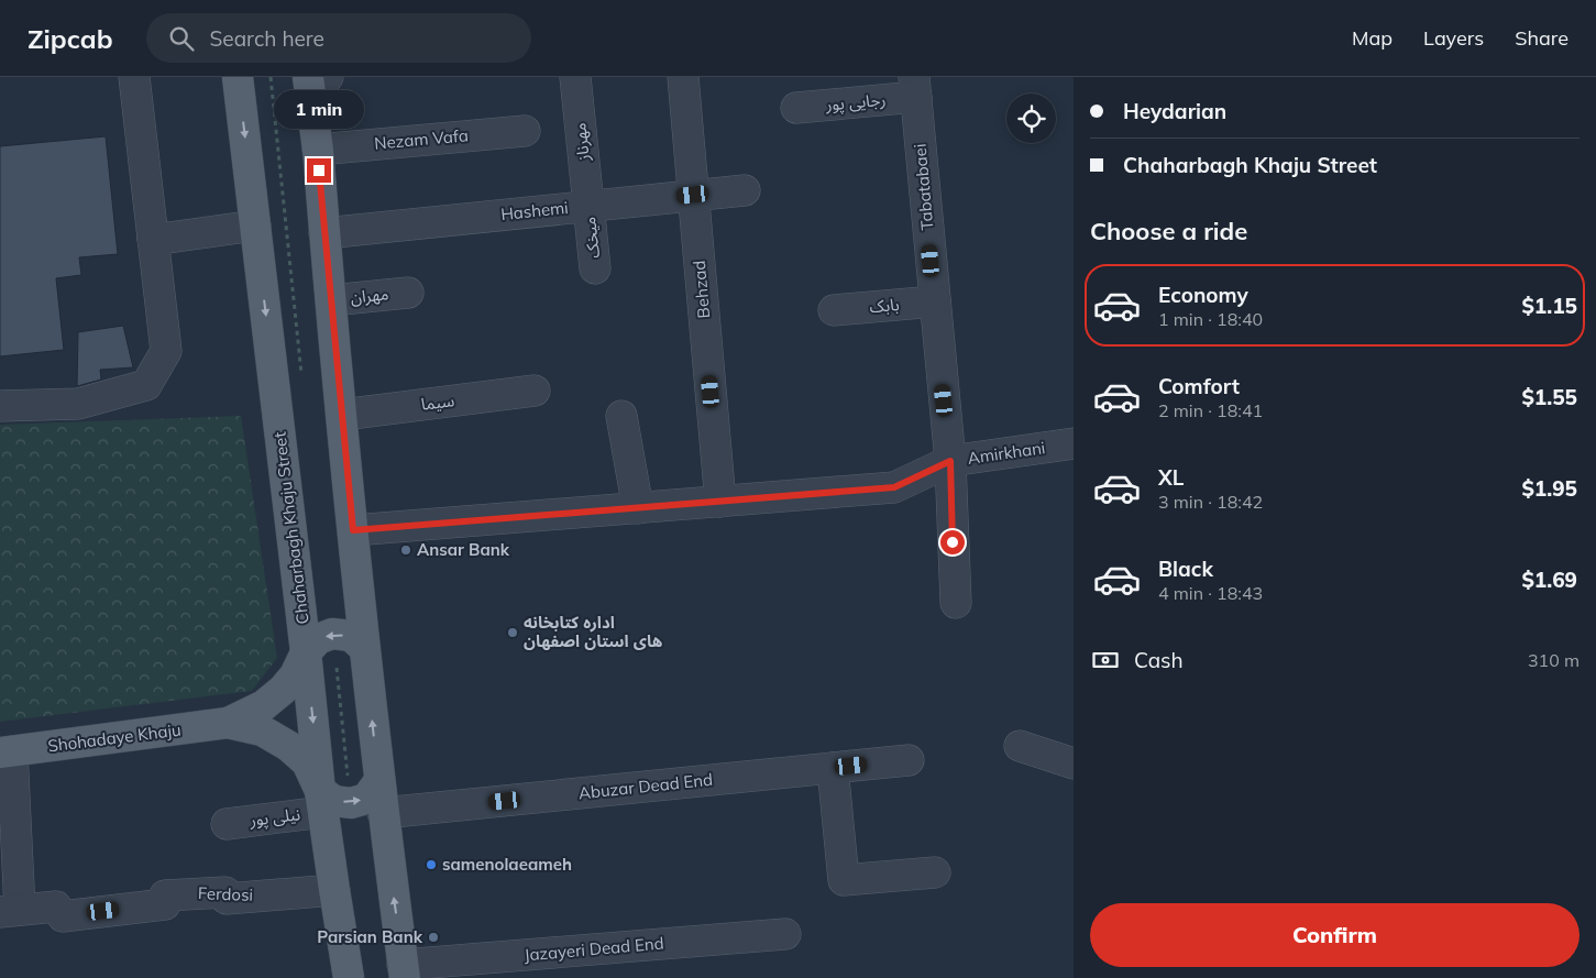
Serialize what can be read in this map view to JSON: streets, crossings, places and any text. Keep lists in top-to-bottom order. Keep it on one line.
{"streets":{"main road":["Chaharbagh Khaju Street","Shohadaye Khaju"],"street":["رجایی پور","Nezam Vafa","مهرناز","Tabatabaei","Hashemi","میخک","Behzad","مهران","بابک","سیما","Amirkhani","Abuzar Dead End","نیلی پور","Ferdosi","Jazayeri Dead End"]},"crossings":[["رجایی پور","Tabatabaei"],["مهرناز","Hashemi"],["مهرناز","میخک"],["Tabatabaei","بابک"],["Tabatabaei","Amirkhani"],["Hashemi","میخک"],["Hashemi","Behzad"],["Behzad","Amirkhani"],["Chaharbagh Khaju Street","نیلی پور"],["Chaharbagh Khaju Street","Ferdosi"]],"places":["Ansar Bank","اداره کتابخانه های استان اصفهان","samenolaeameh","Parsian Bank"],"page":{"header":"Zipcab","search":"Search here","nav":["Map","Layers","Share"],"banner":["Heydarian","Chaharbagh Khaju Street"],"bubble":"1 min","heading":"Choose a ride","list":[{"name":"Economy","note":"1 min · 18:40","value":"$1.15"},{"name":"Comfort","note":"2 min · 18:41","value":"$1.55"},{"name":"XL","note":"3 min · 18:42","value":"$1.95"},{"name":"Black","note":"4 min · 18:43","value":"$1.69"}],"pay":["Cash","310 m"],"buttons":"Confirm"}}
